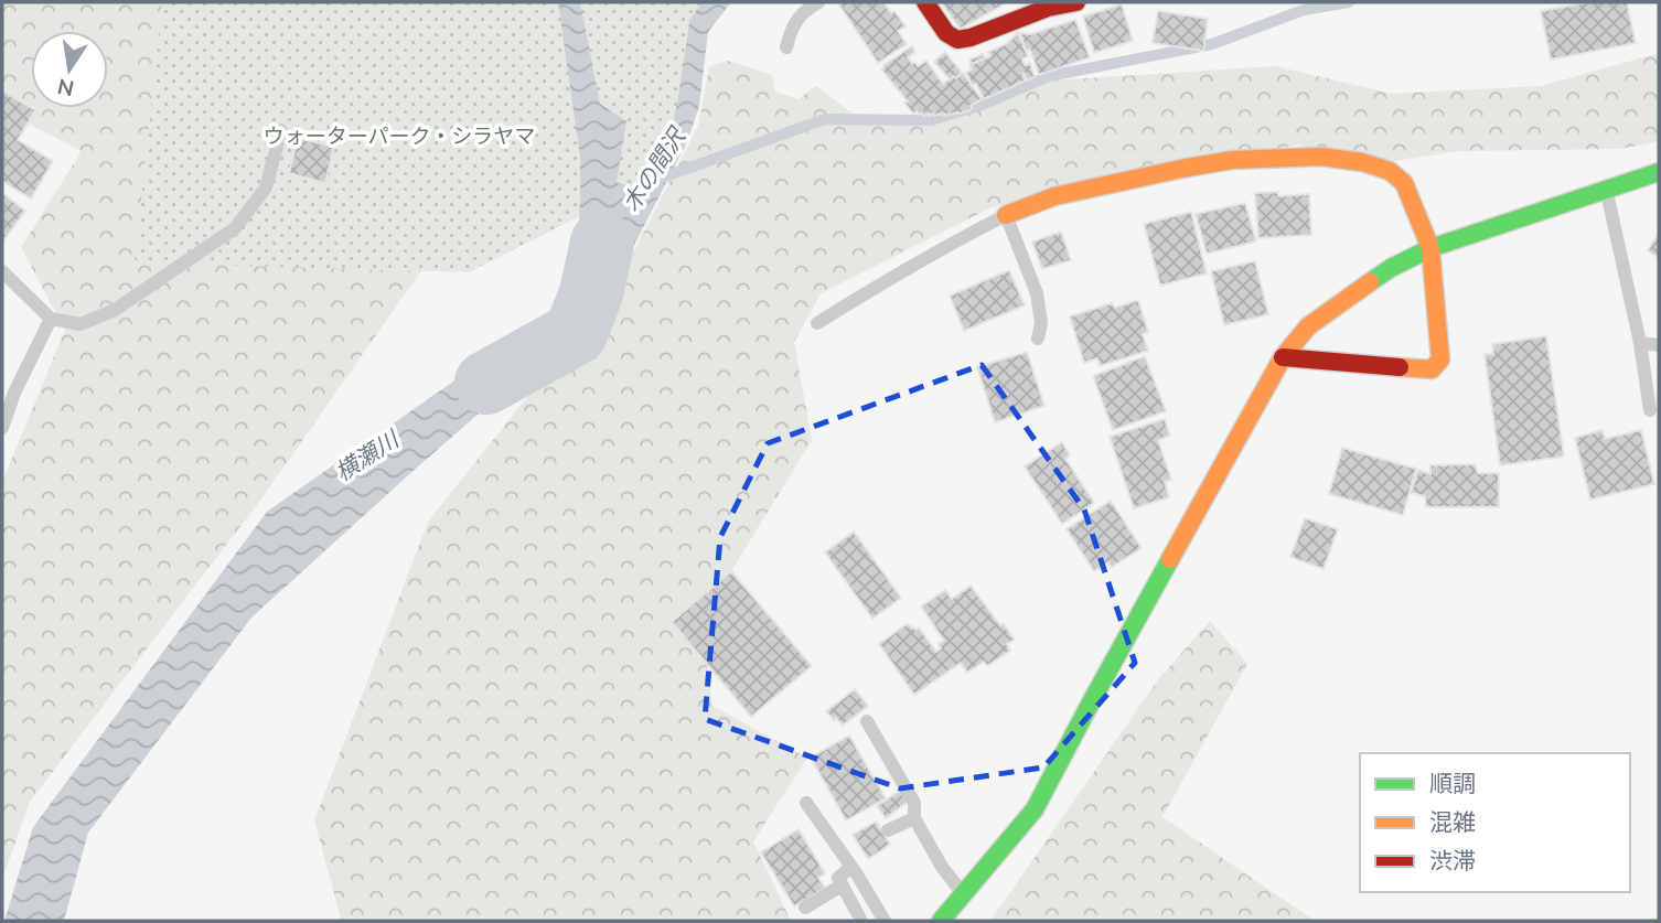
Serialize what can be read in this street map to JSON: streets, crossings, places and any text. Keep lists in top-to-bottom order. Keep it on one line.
{"water":["木の間沢","横瀬川"],"parks":["ウォーターパーク・シラヤマ"],"legend":["順調","混雑","渋滞"],"north":"bottom"}
